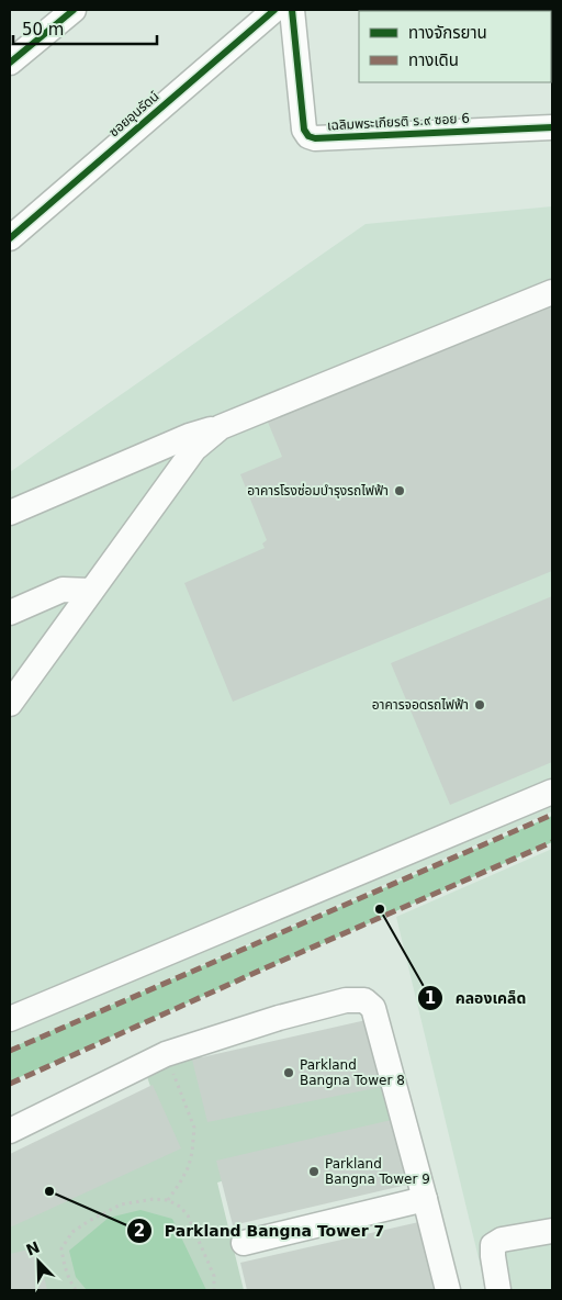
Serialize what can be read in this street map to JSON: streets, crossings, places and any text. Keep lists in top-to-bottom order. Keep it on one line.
{"streets":{"street":["ซอยอุนรัดน์","เฉลิมพระเกียรติ ร.๙ ซอย 6"]},"places":["อาคารโรงซ่อมบำรุงรถไฟฟ้า","อาคารจอดรถไฟฟ้า","คลองเคล็ด","Parkland Bangna Tower 8","Parkland Bangna Tower 9","Parkland Bangna Tower 7"],"legend":["ทางจักรยาน","ทางเดิน"],"scale_bar":"50 m","north":"top left"}
